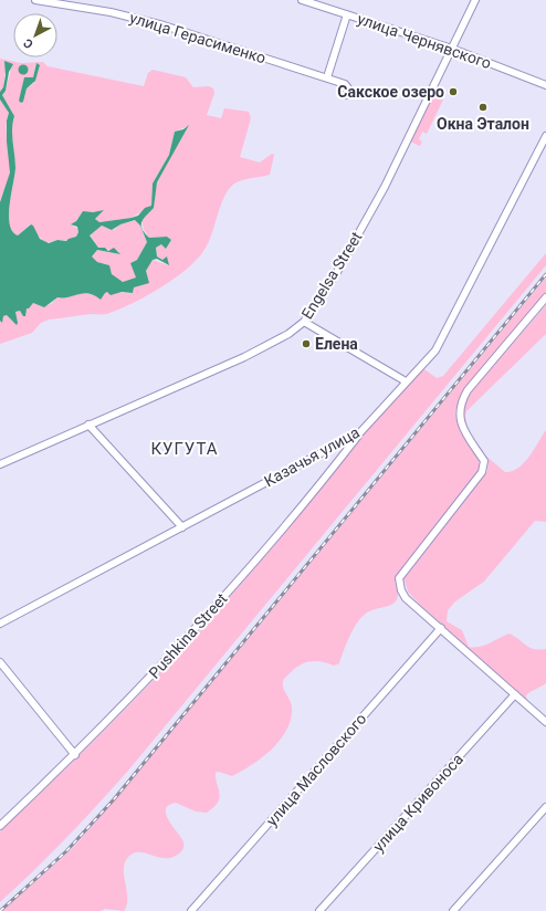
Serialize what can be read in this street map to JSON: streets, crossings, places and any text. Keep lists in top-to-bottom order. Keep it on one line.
{"streets":{"street":["улица Герасименко","улица Чернявского","Engelsa Street","Казачья улица","Pushkina Street","улица Масловского","улица Кривоноса"]},"crossings":[["улица Чернявского","Engelsa Street"],["Казачья улица","Pushkina Street"]],"districts":["КУГУТА"],"places":["Сакское озеро","Окна Эталон","Елена"],"north":"bottom left"}
